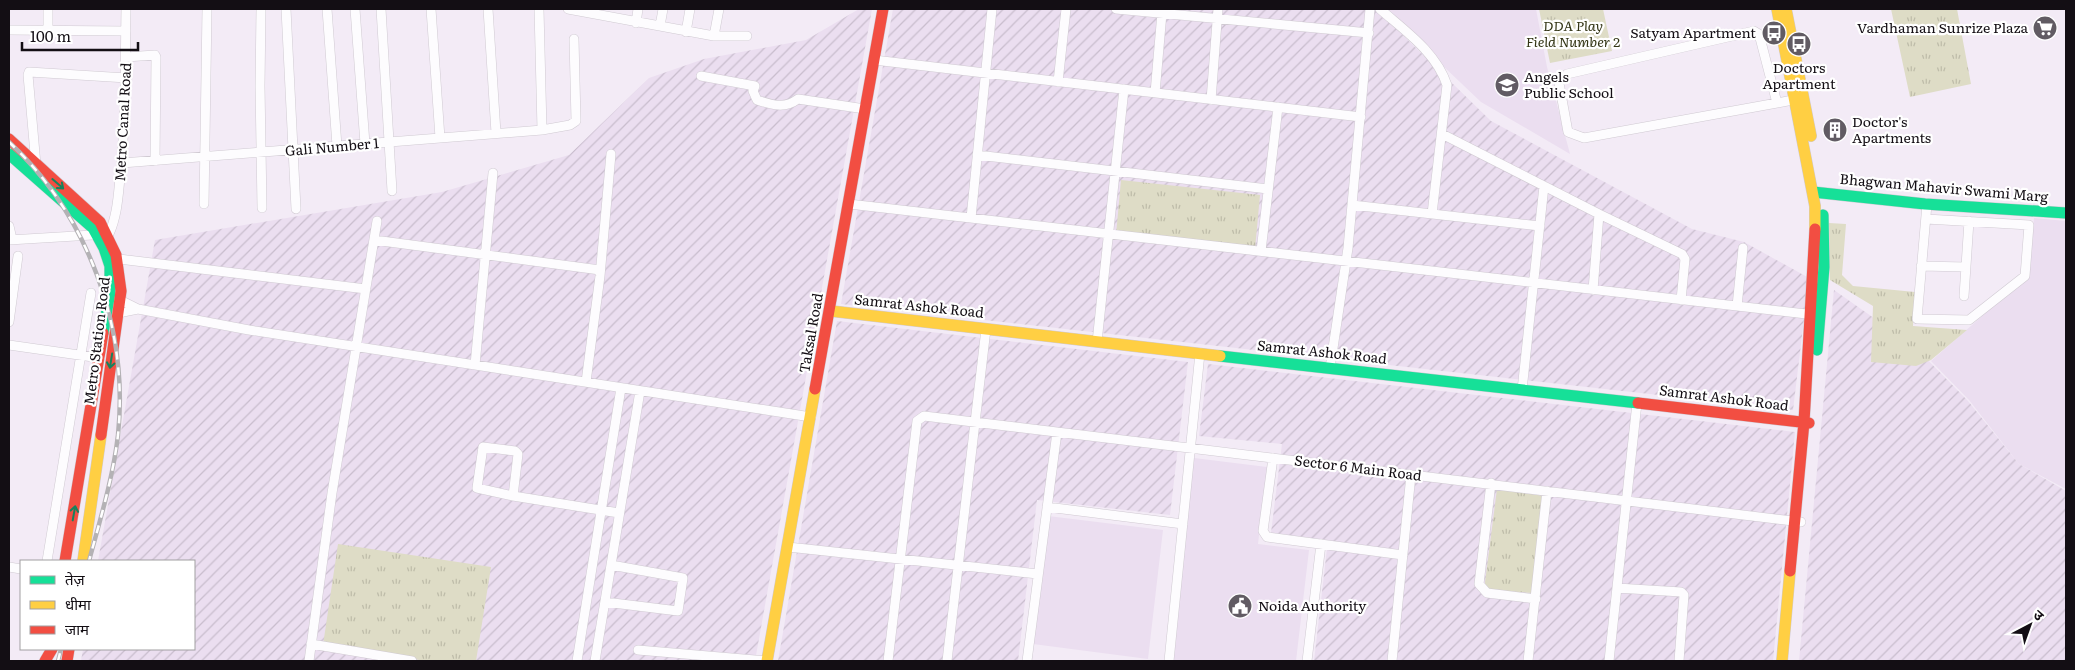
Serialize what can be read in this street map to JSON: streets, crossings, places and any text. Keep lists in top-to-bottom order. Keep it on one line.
{"streets":{"street":["Metro Canal Road","Gali Number 1","Bhagwan Mahavir Swami Marg","Samrat Ashok Road","Taksal Road","Metro Station Road","Sector 6 Main Road"]},"crossings":[["Metro Canal Road","Gali Number 1"],["Metro Canal Road","Metro Station Road"],["Samrat Ashok Road","Taksal Road"]],"parks":["DDA Play Field Number 2"],"places":{"supermarket":["Vardhaman Sunrize Plaza"],"bus stop":["Satyam Apartment","Doctors Apartment"],"school or university":["Angels Public School"],"building":["Doctor's Apartments"],"public building":["Noida Authority"]},"legend":["तेज़","धीमा","जाम"],"scale_bar":"100 m","north":"top right"}
